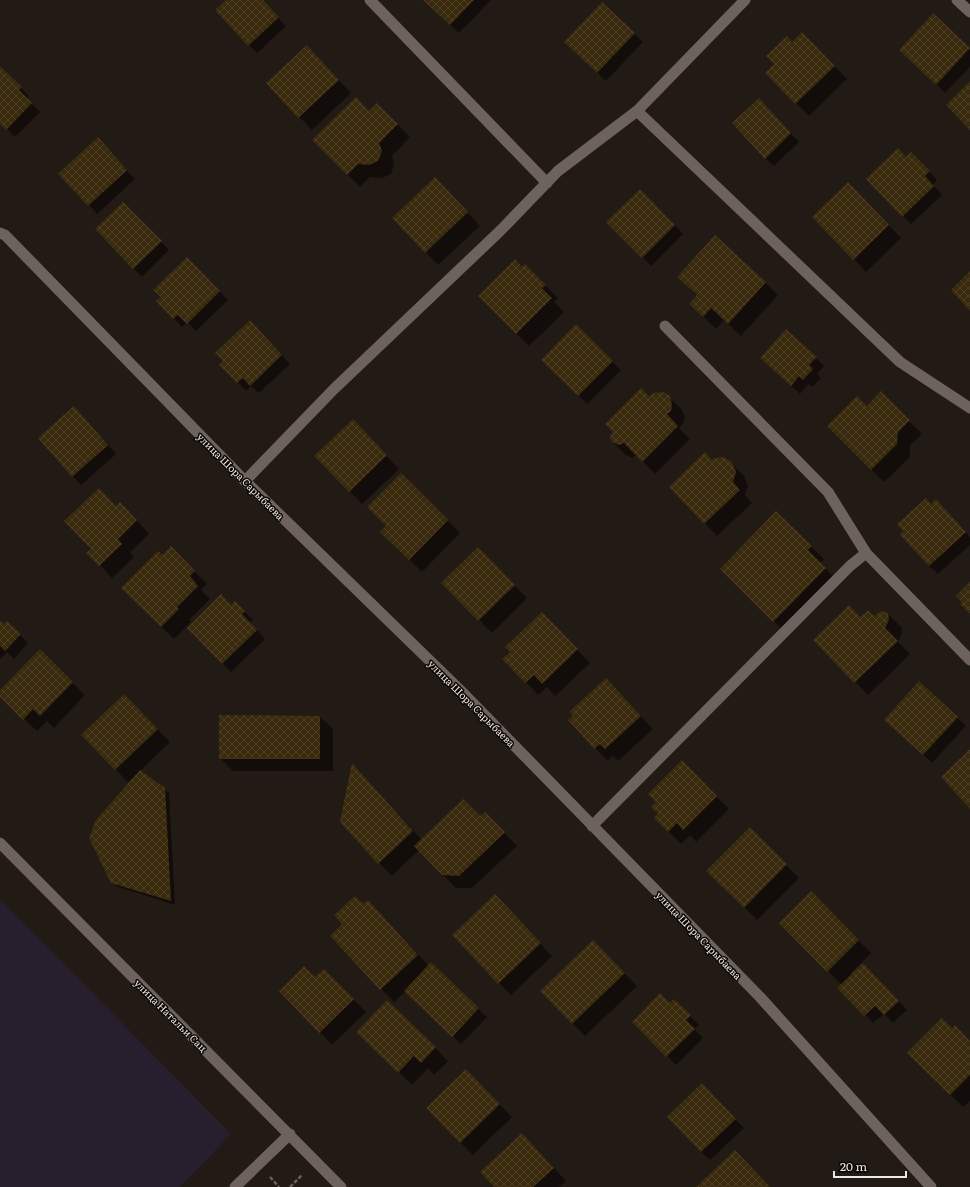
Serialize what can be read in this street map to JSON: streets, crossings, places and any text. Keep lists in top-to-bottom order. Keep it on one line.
{"streets":{"street":["улица Шора Сарыбаева","улица Натальи Сац"]},"scale_bar":"20 m"}
